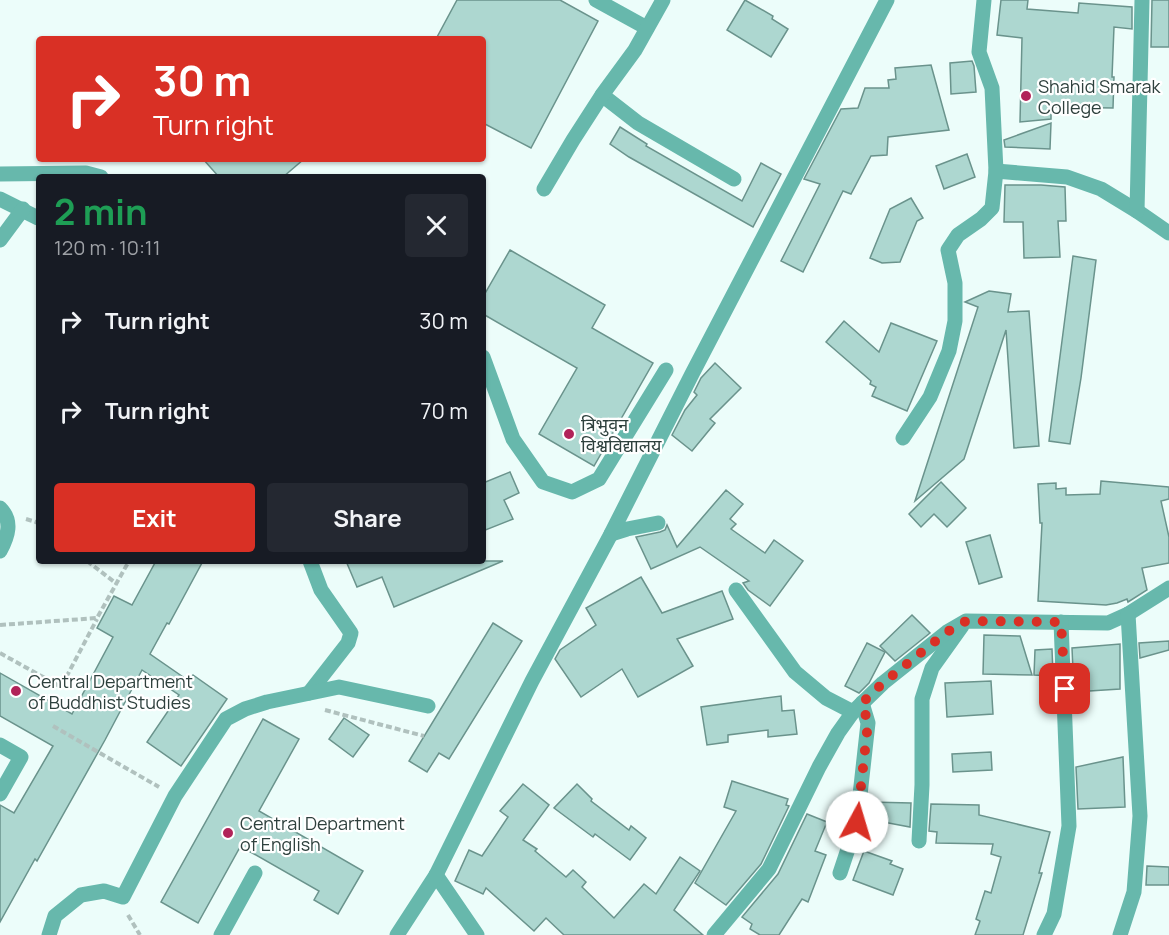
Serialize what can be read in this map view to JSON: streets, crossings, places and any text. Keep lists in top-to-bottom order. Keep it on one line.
{"places":["Shahid Smarak College","त्रिभुवन विश्वविद्यालय","Central Department of Buddhist Studies","Central Department of English"],"page":{"turn":["30 m","Turn right"],"heading":["2 min","120 m · 10:11"],"list":[{"name":"Turn right","value":"30 m"},{"name":"Turn right","value":"70 m"}],"buttons":["Exit","Share"]}}
